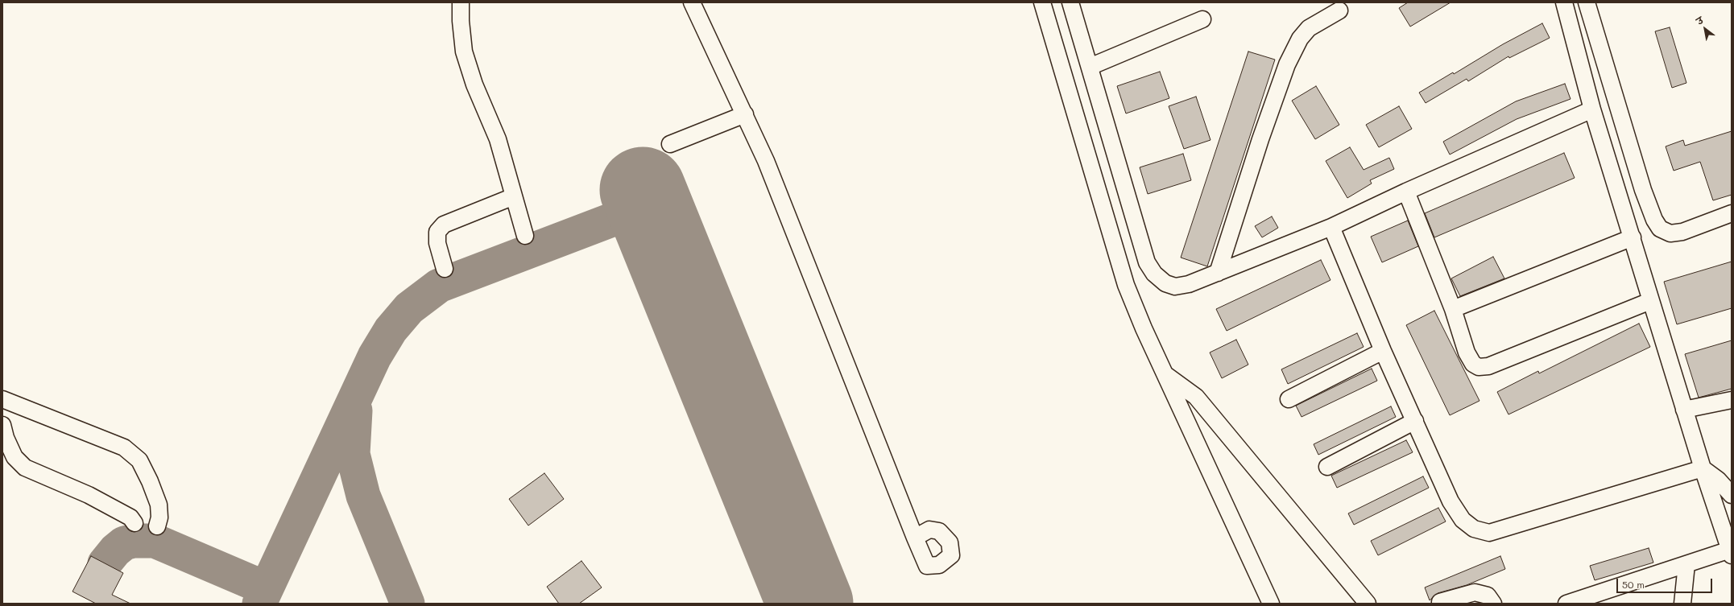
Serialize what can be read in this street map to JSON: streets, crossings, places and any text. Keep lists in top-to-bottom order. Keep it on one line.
{"scale_bar":"50 m","north":"top left"}
